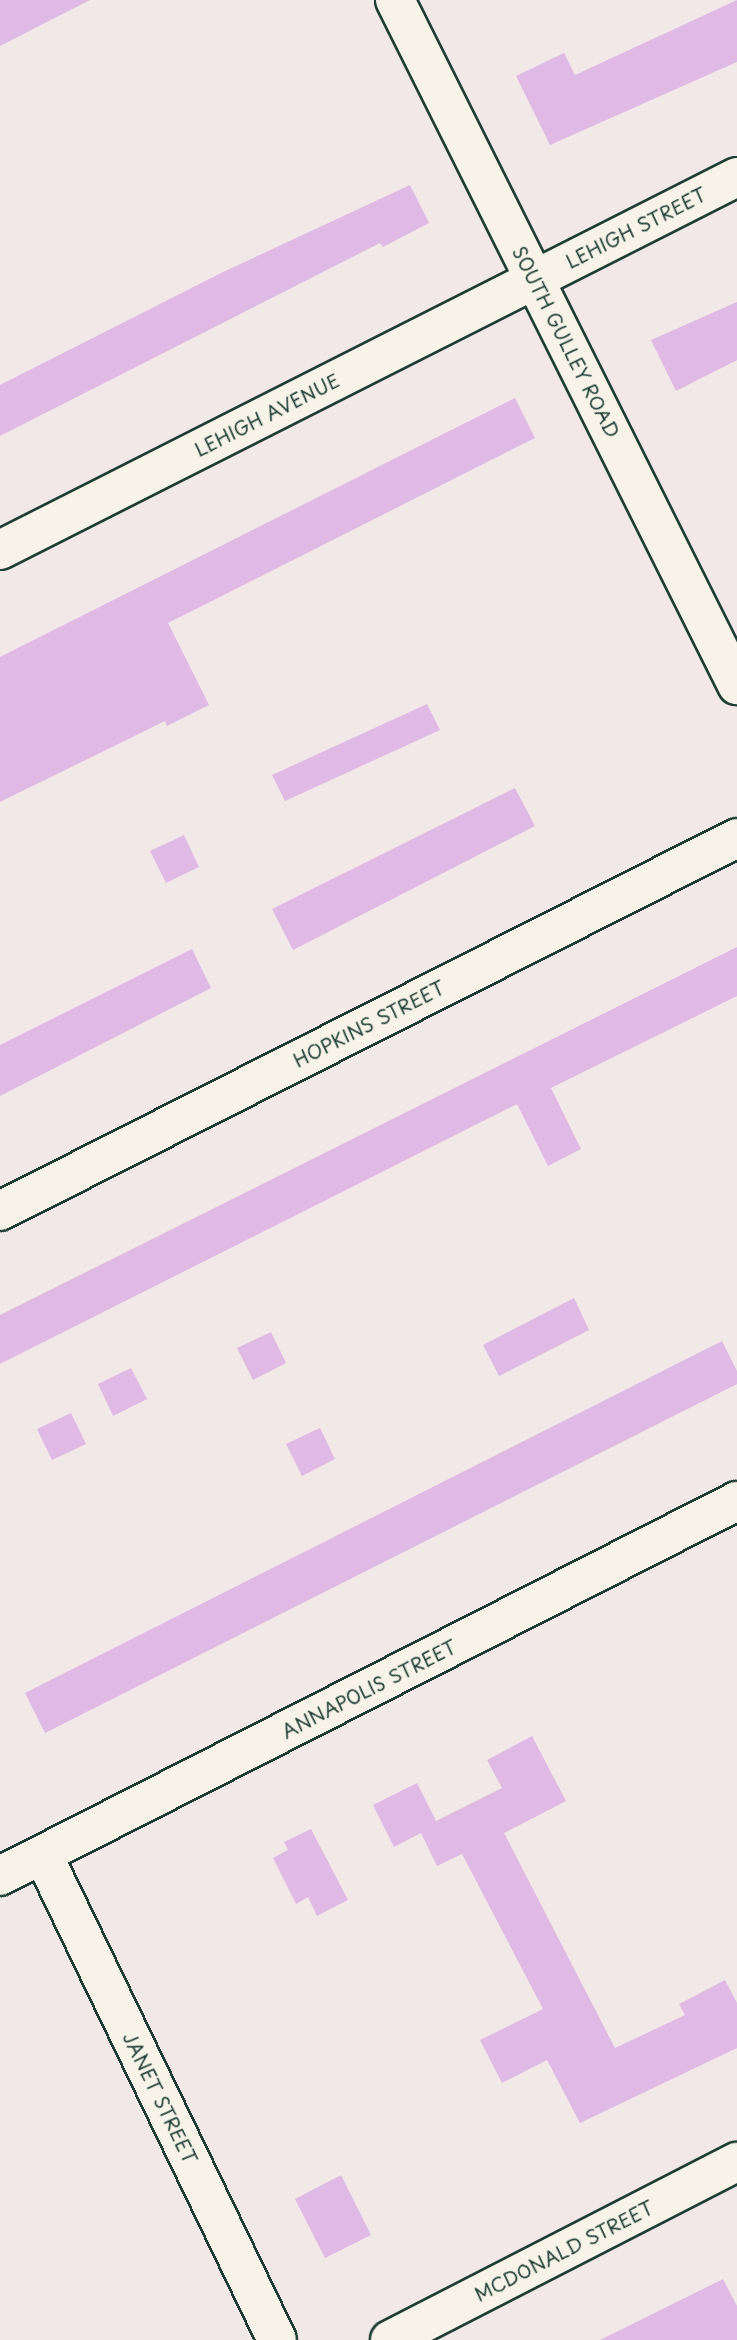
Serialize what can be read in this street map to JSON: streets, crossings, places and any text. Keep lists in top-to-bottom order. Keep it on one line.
{"streets":{"street":["LEHIGH STREET","SOUTH GULLEY ROAD","LEHIGH AVENUE","HOPKINS STREET","ANNAPOLIS STREET","JANET STREET","MCDONALD STREET"]},"crossings":[["LEHIGH STREET","SOUTH GULLEY ROAD"],["LEHIGH STREET","LEHIGH AVENUE"],["SOUTH GULLEY ROAD","LEHIGH AVENUE"],["ANNAPOLIS STREET","JANET STREET"]]}
